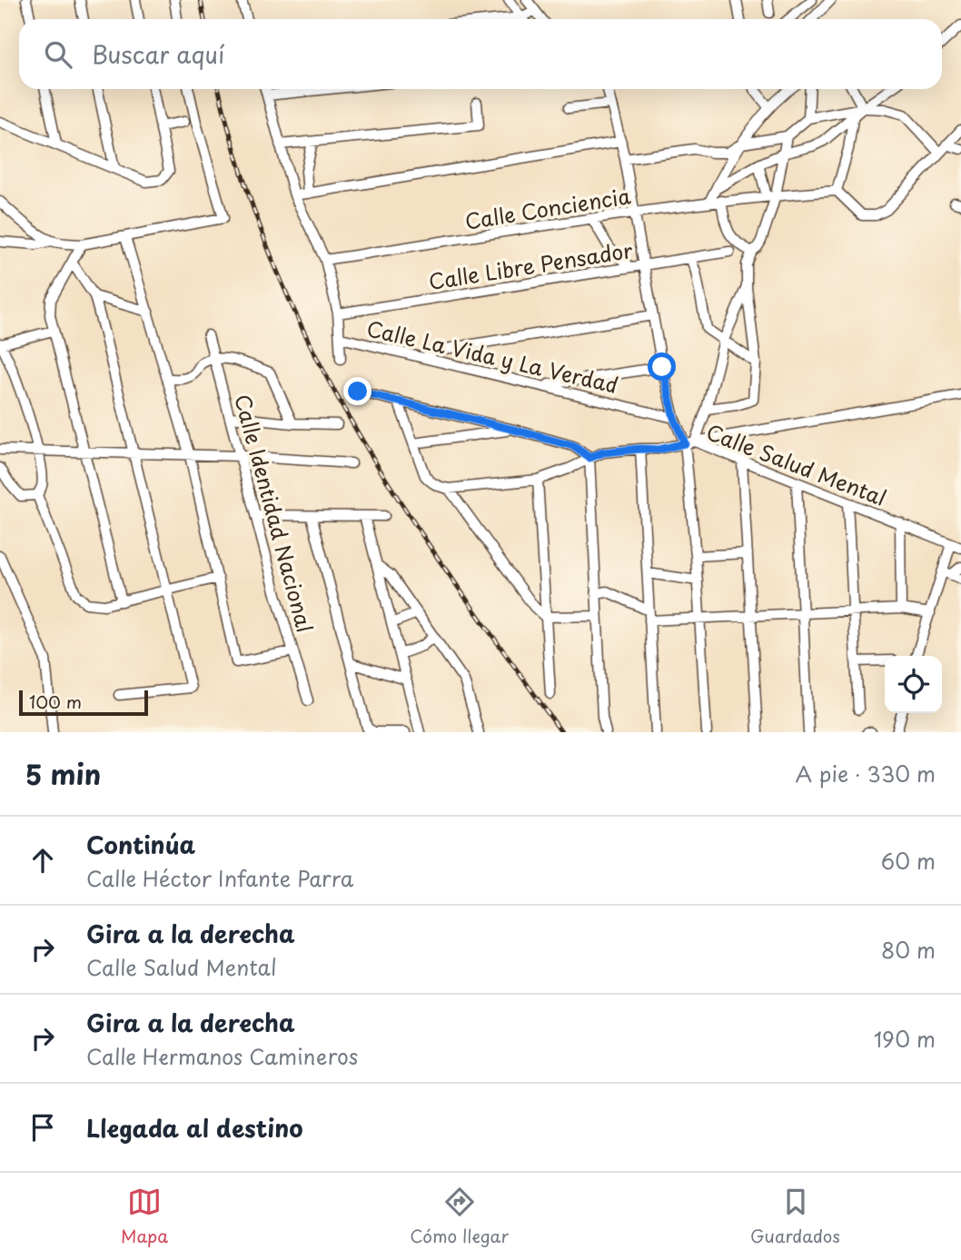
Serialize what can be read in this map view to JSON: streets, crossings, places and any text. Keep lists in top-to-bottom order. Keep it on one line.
{"streets":{"street":["Calle Conciencia","Calle Libre Pensador","Calle La Vida y La Verdad","Calle Salud Mental","Calle Identidad Nacional"]},"scale_bar":"100 m","page":{"search":"Buscar aquí","scale":"100 m","heading":["5 min","A pie · 330 m"],"list":[["Continúa","Calle Héctor Infante Parra","60 m"],["Gira a la derecha","Calle Salud Mental","80 m"],["Gira a la derecha","Calle Hermanos Camineros","190 m"],"Llegada al destino"],"nav":["Mapa","Cómo llegar","Guardados"]}}
